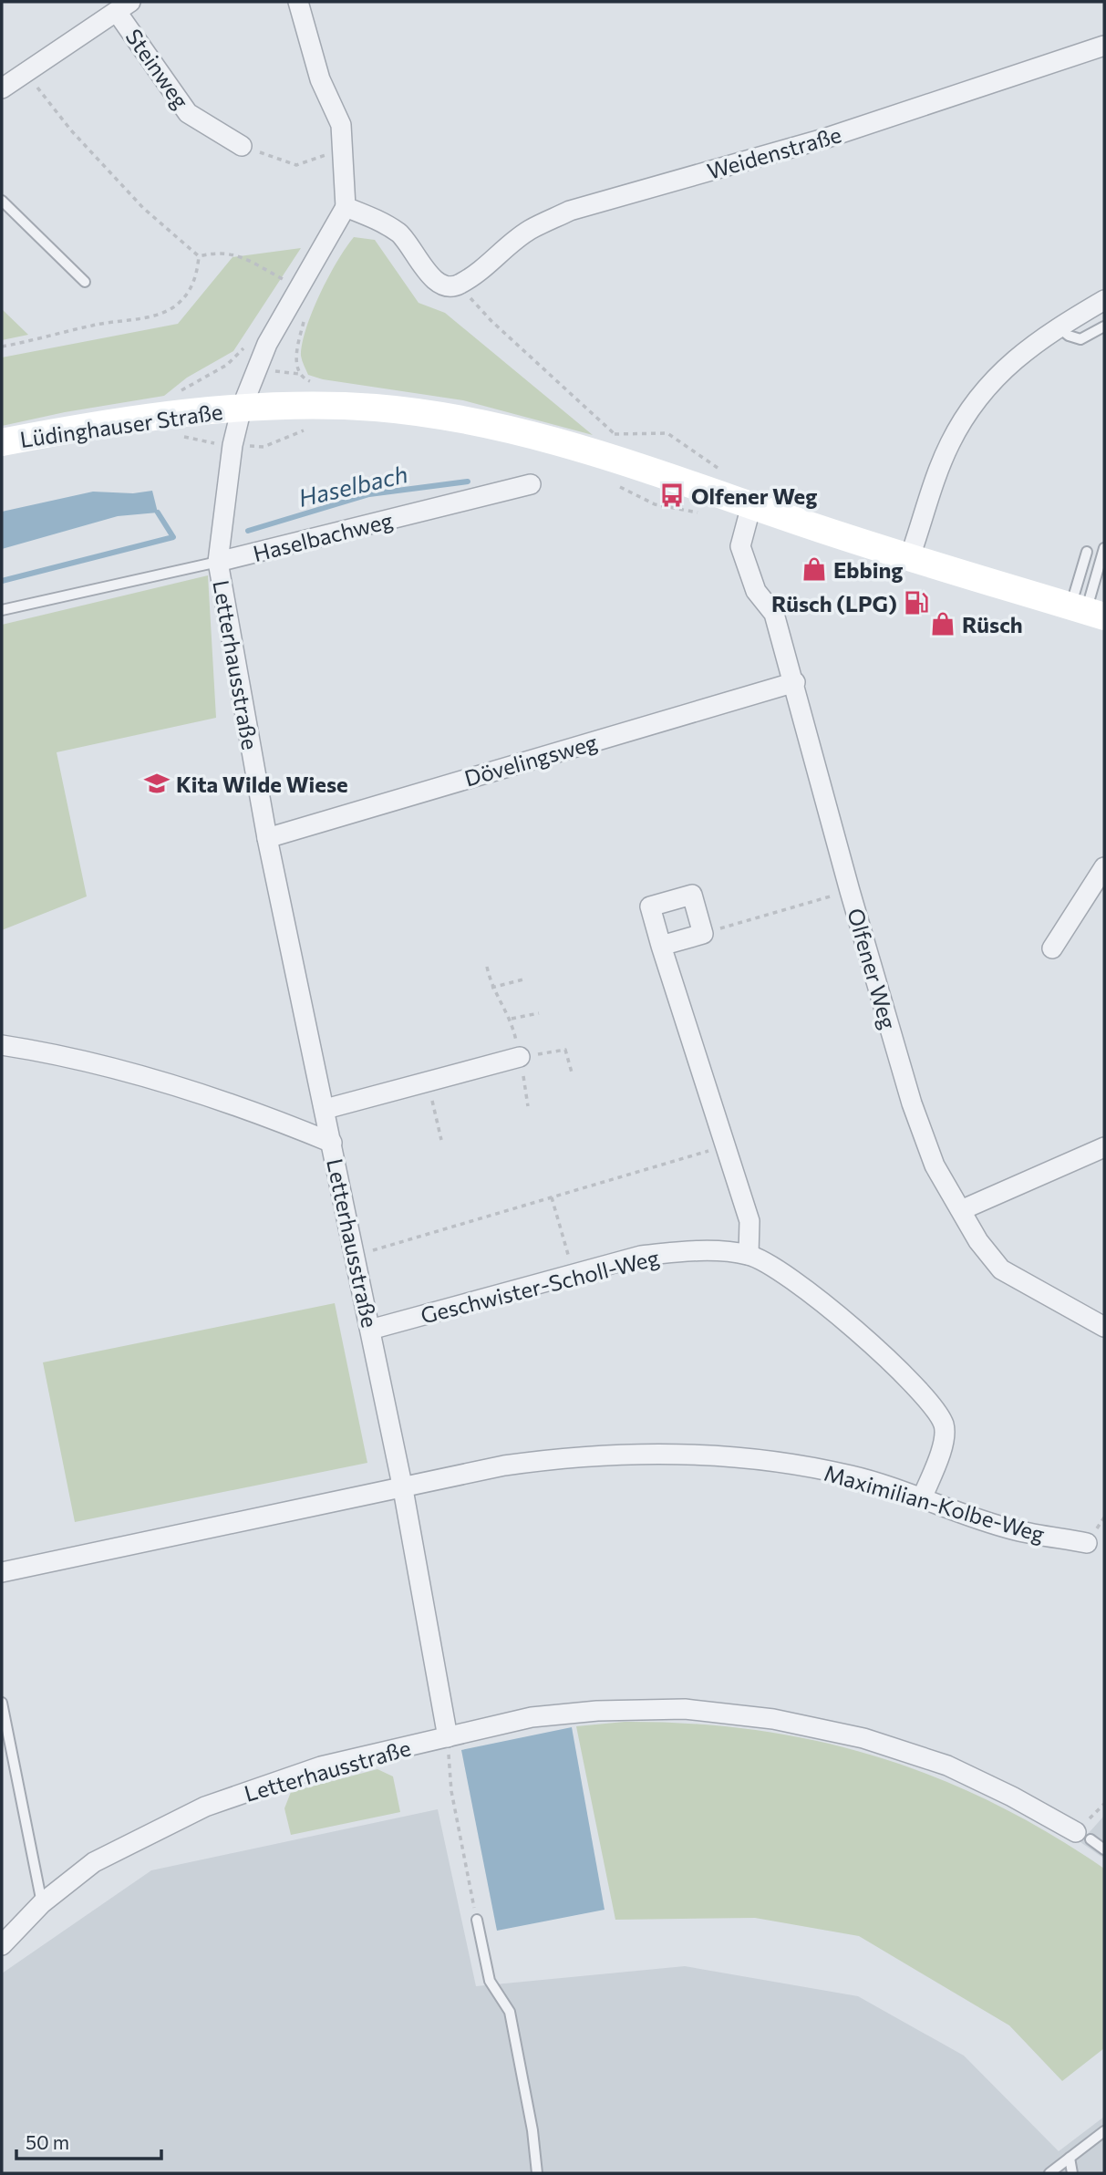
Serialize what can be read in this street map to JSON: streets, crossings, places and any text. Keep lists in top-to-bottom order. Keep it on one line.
{"streets":{"street":["Steinweg","Weidenstraße","Lüdinghauser Straße","Haselbachweg","Letterhausstraße","Dövelingsweg","Olfener Weg","Geschwister-Scholl-Weg","Maximilian-Kolbe-Weg"]},"crossings":[["Lüdinghauser Straße","Letterhausstraße"],["Lüdinghauser Straße","Olfener Weg"],["Haselbachweg","Letterhausstraße"],["Letterhausstraße","Dövelingsweg"],["Letterhausstraße","Geschwister-Scholl-Weg"],["Letterhausstraße","Maximilian-Kolbe-Weg"],["Dövelingsweg","Olfener Weg"],["Geschwister-Scholl-Weg","Maximilian-Kolbe-Weg"]],"water":["Haselbach"],"places":{"bus stop":["Olfener Weg"],"shop":["Ebbing","Rüsch"],"fuel station":["Rüsch (LPG)"],"school or university":["Kita Wilde Wiese"]},"scale_bar":"50 m"}
